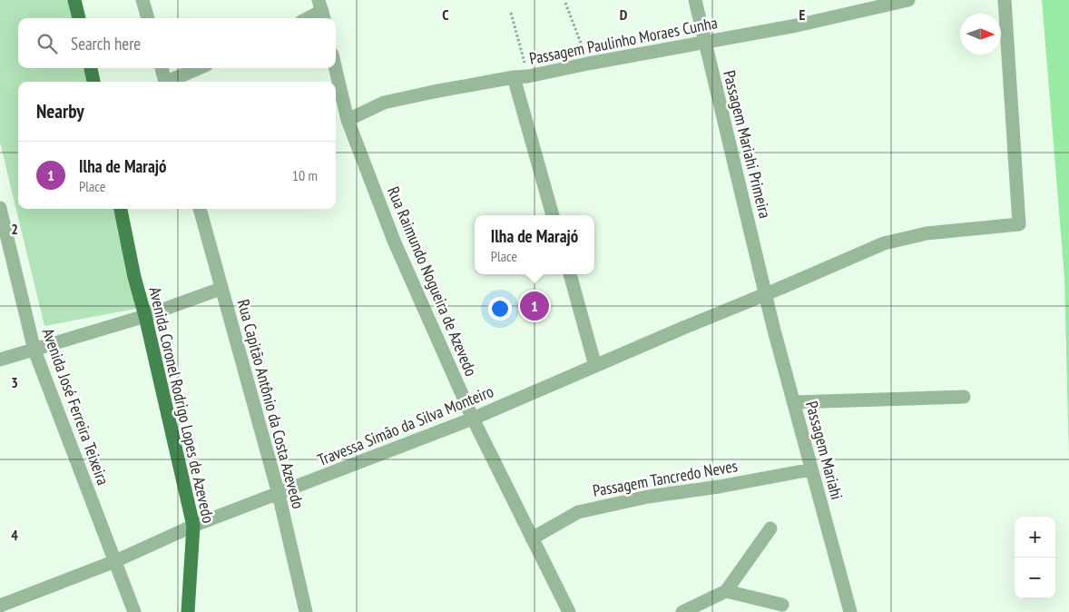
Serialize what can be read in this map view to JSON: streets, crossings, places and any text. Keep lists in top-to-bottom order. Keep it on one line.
{"streets":{"main road":["Avenida Coronel Rodrigo Lopes de Azevedo"],"street":["Passagem Paulinho Moraes Cunha","Passagem Mariahi Primeira","Rua Raimundo Nogueira de Azevedo","Rua Capitão Antônio da Costa Azevedo","Avenida José Ferreira Teixeira","Travessa Simão da Silva Monteiro","Passagem Mariahi","Passagem Tancredo Neves"]},"crossings":[["Passagem Paulinho Moraes Cunha","Passagem Mariahi Primeira"],["Passagem Paulinho Moraes Cunha","Rua Raimundo Nogueira de Azevedo"],["Passagem Mariahi Primeira","Passagem Mariahi"],["Rua Raimundo Nogueira de Azevedo","Travessa Simão da Silva Monteiro"],["Rua Raimundo Nogueira de Azevedo","Passagem Tancredo Neves"],["Rua Capitão Antônio da Costa Azevedo","Travessa Simão da Silva Monteiro"],["Avenida Coronel Rodrigo Lopes de Azevedo","Travessa Simão da Silva Monteiro"],["Avenida José Ferreira Teixeira","Travessa Simão da Silva Monteiro"],["Passagem Mariahi","Passagem Tancredo Neves"]],"north":"right","page":{"search":"Search here","heading":"Nearby","list":[{"mark":"1","name":"Ilha de Marajó","note":"Place","value":"10 m"}],"popup":["Ilha de Marajó","Place"],"pins":"1","map_buttons":["+","−"]},"grid":{"columns":["C","D","E"],"rows":["2","3","4"]}}
